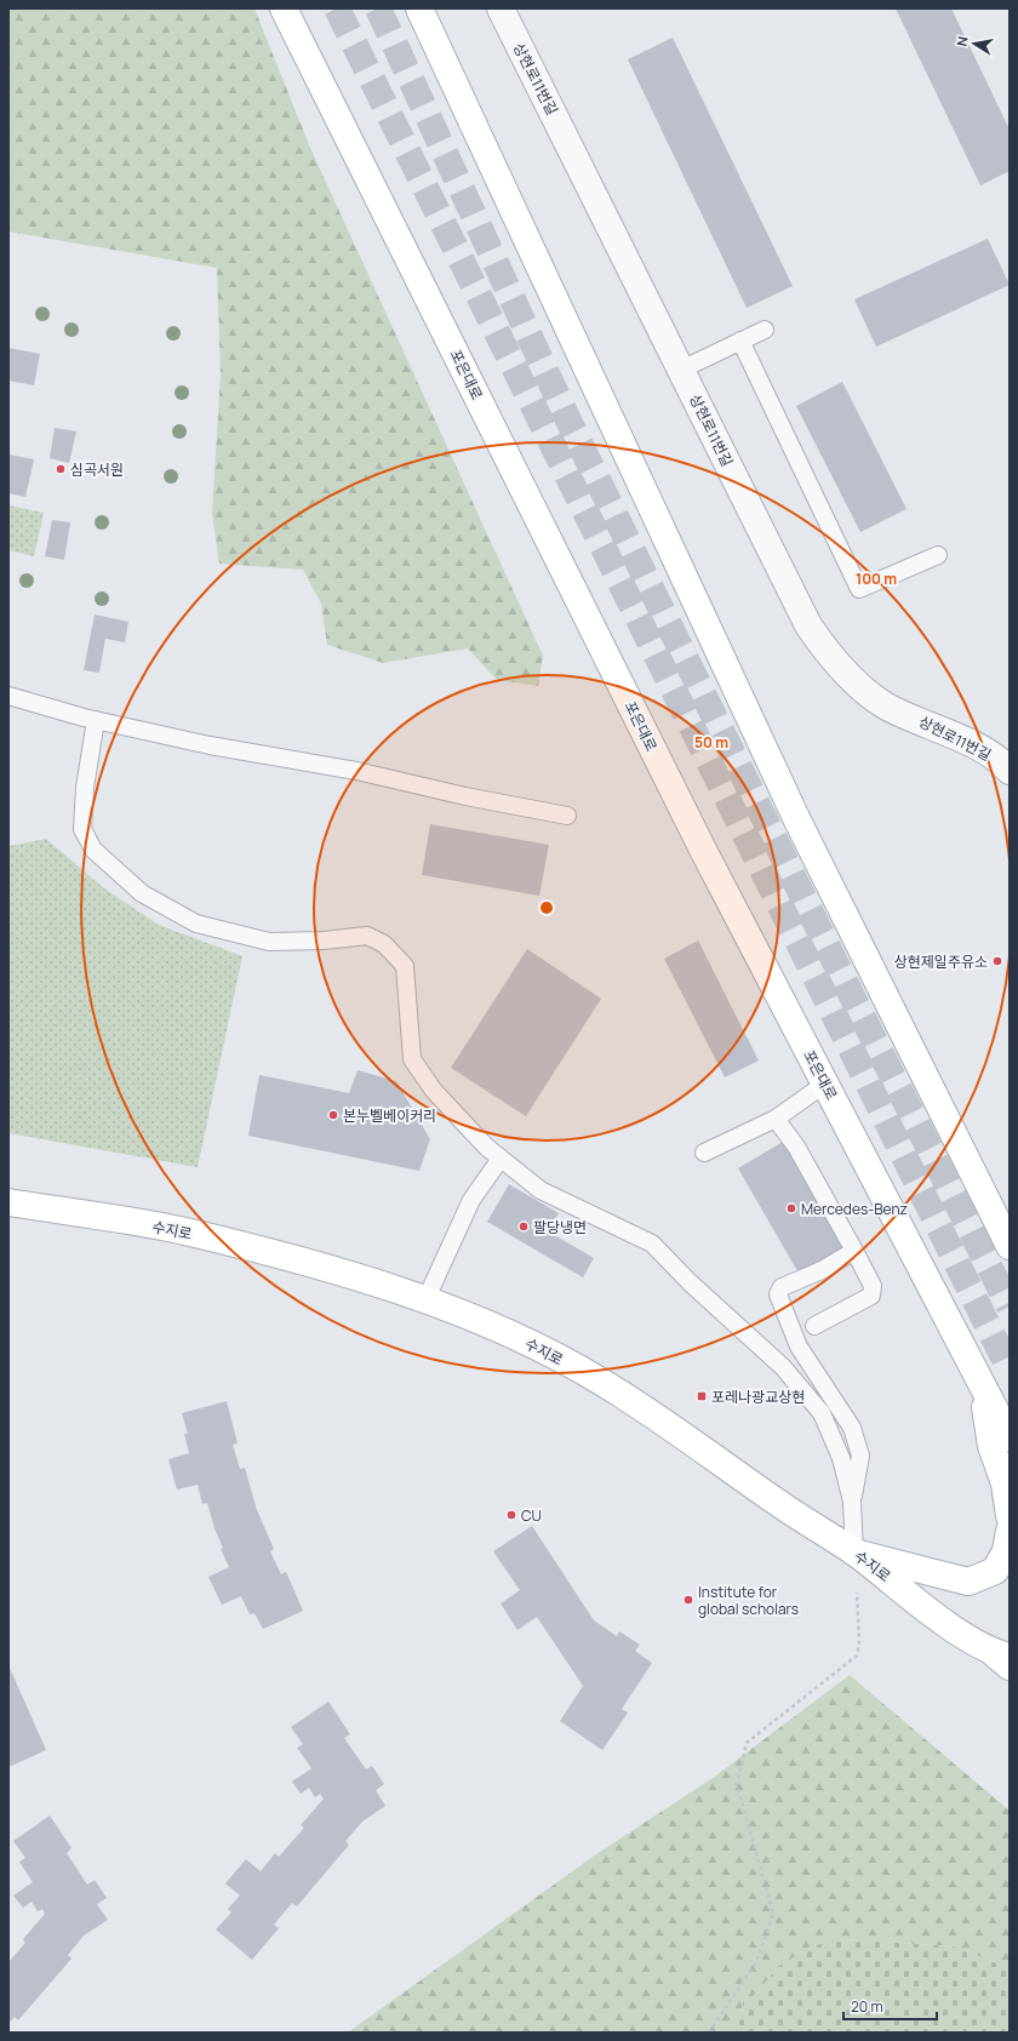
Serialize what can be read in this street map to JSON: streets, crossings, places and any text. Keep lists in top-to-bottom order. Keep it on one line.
{"streets":{"main road":["포은대로","수지로"],"street":["상현로11번길"]},"places":{"other":["심곡서원","상현제일주유소","본누벨베이커리","Mercedes-Benz","팔당냉면","CU","Institute for global scholars"],"transit":["포레나광교상현"]},"scale_bar":"20 m","north":"left","rings":["100 m","50 m"]}
